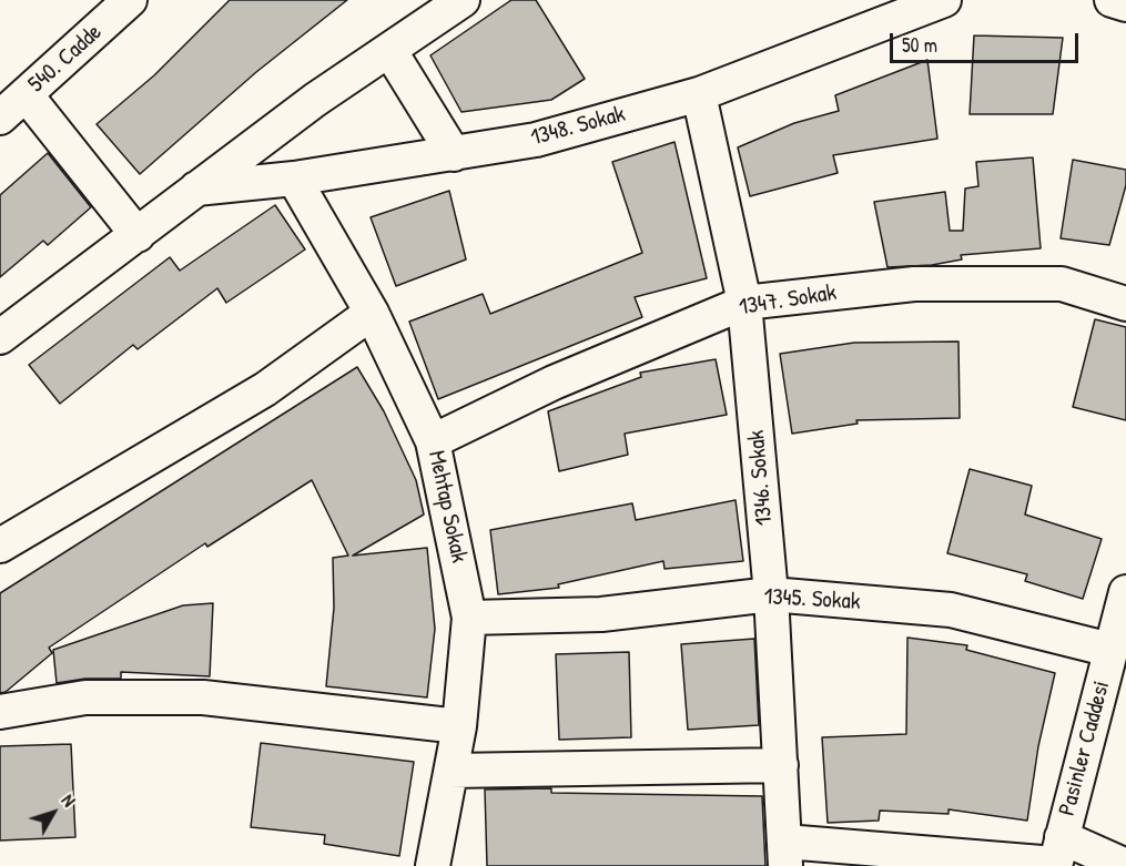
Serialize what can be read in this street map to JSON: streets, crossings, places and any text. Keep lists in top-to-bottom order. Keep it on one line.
{"streets":{"street":["540. Cadde","1348. Sokak","1347. Sokak","1346. Sokak","Mehtap Sokak","1345. Sokak","Pasinler Caddesi"]},"crossings":[["1348. Sokak","1346. Sokak"],["1348. Sokak","Mehtap Sokak"],["1347. Sokak","1346. Sokak"],["1347. Sokak","Mehtap Sokak"],["1346. Sokak","1345. Sokak"],["Mehtap Sokak","1345. Sokak"],["1345. Sokak","Pasinler Caddesi"]],"scale_bar":"50 m","north":"top right"}
